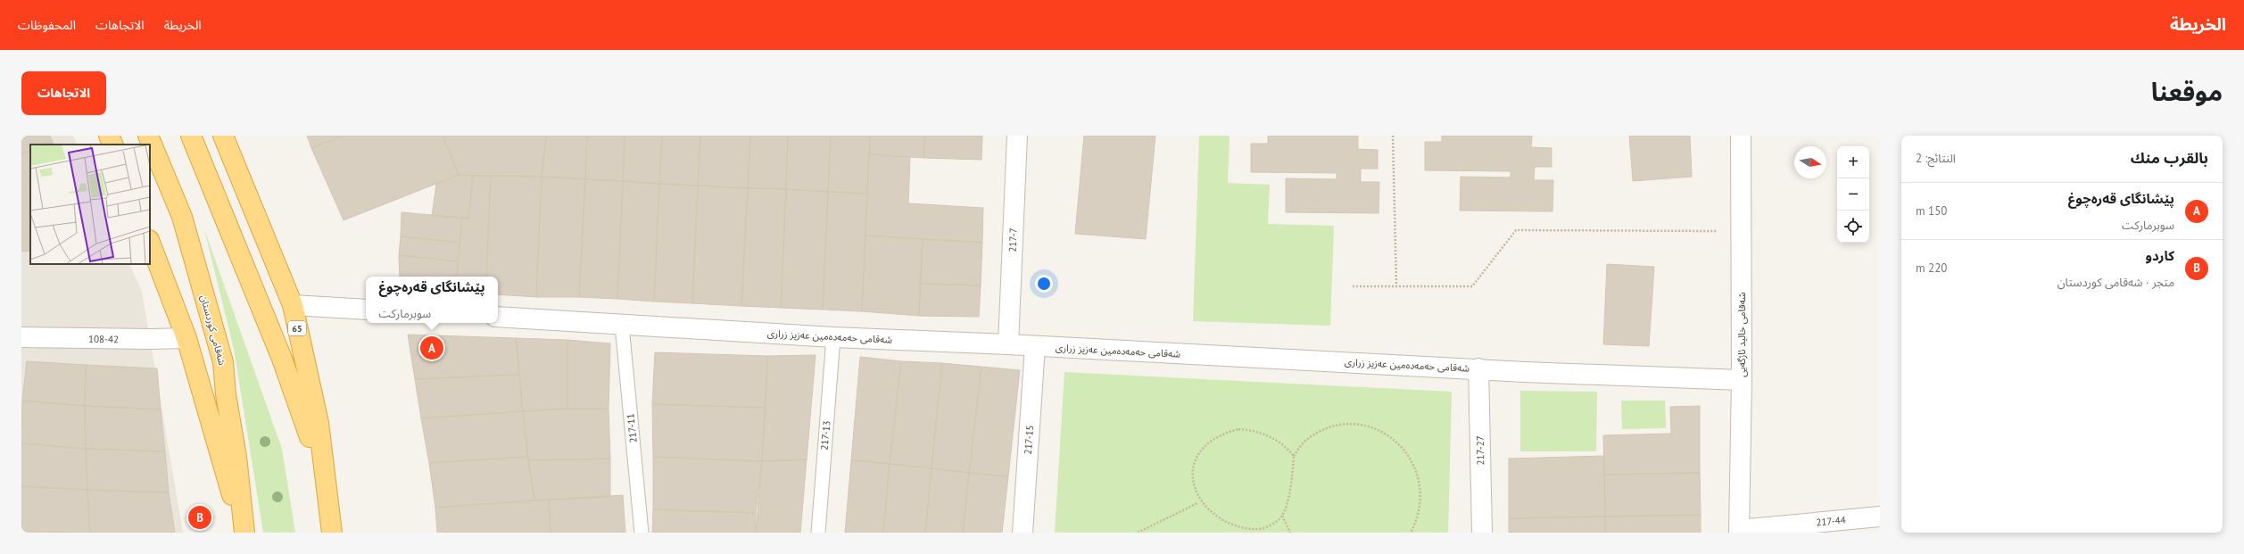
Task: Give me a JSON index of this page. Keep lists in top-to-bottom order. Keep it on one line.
{"streets":{"highway":["65","شەقامی کوردستان"],"street":["217-7","شەقامی خالید ئاژگەیی","شەقامی حەمەدەمین عەزیز زراری","108-42","217-15","217-27","217-44"],"lane":["217-11","217-13"]},"crossings":[["217-7","شەقامی حەمەدەمین عەزیز زراری"],["شەقامی کوردستان","108-42"],["شەقامی خالید ئاژگەیی","شەقامی حەمەدەمین عەزیز زراری"],["شەقامی خالید ئاژگەیی","217-44"],["شەقامی حەمەدەمین عەزیز زراری","217-11"],["شەقامی حەمەدەمین عەزیز زراری","217-13"],["شەقامی حەمەدەمین عەزیز زراری","217-15"],["شەقامی حەمەدەمین عەزیز زراری","217-27"]],"north":"right","page":{"header":"الخريطة","nav":["الخريطة","الاتجاهات","المحفوظات"],"title":"موقعنا","buttons":"الاتجاهات","heading":["بالقرب منك","النتائج: 2"],"map_buttons":["+","−"],"list":[{"mark":"A","name":"پێشانگای قەرەچوغ","note":"سوبرماركت","value":"150 m"},{"mark":"B","name":"كاردو","note":"متجر · شەقامی کوردستان","value":"220 m"}],"popup":["پێشانگای قەرەچوغ","سوبرماركت"],"pins":["A","B"]}}
